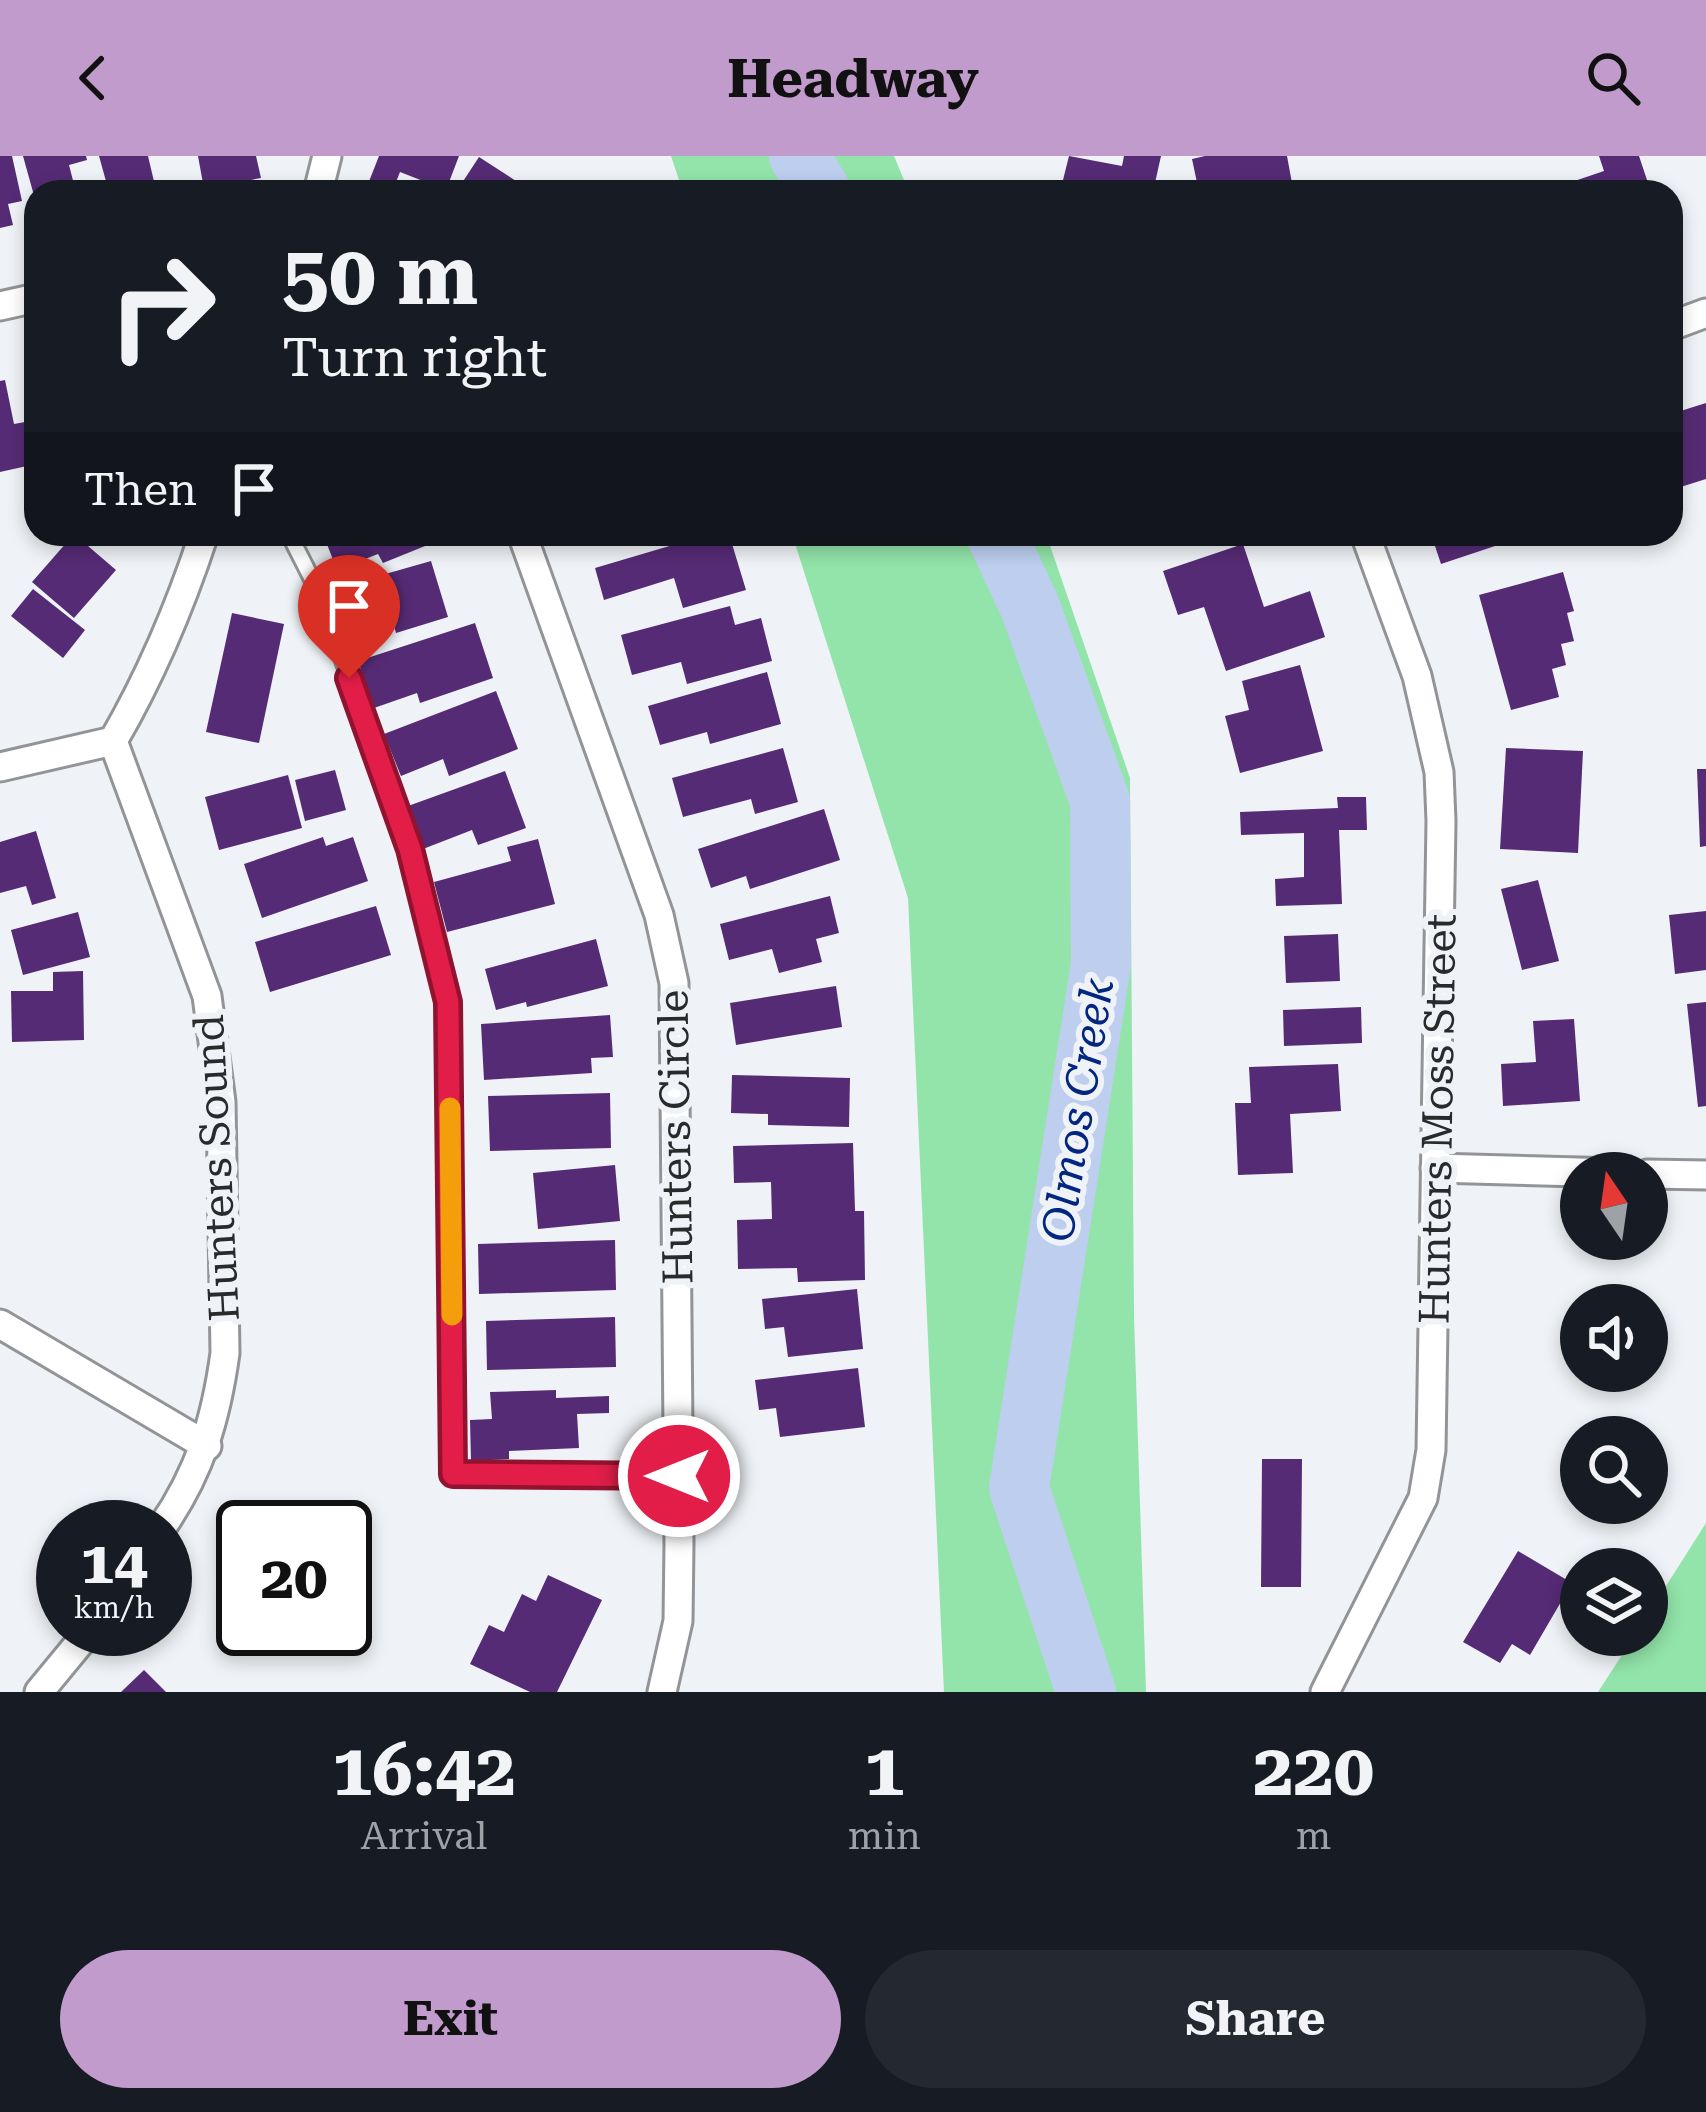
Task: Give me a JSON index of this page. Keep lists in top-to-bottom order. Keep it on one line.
{"streets":{"street":["Hunters Moss Street","Hunters Circle","Hunters Sound"]},"water":["Olmos Creek"],"north":"top","page":{"header":"Headway","turn":["50 m","Turn right"],"then":"Then","speed":"14 km/h","limit":"20","eta":["16:42","Arrival","1","min","220","m"],"buttons":["Exit","Share"]}}
